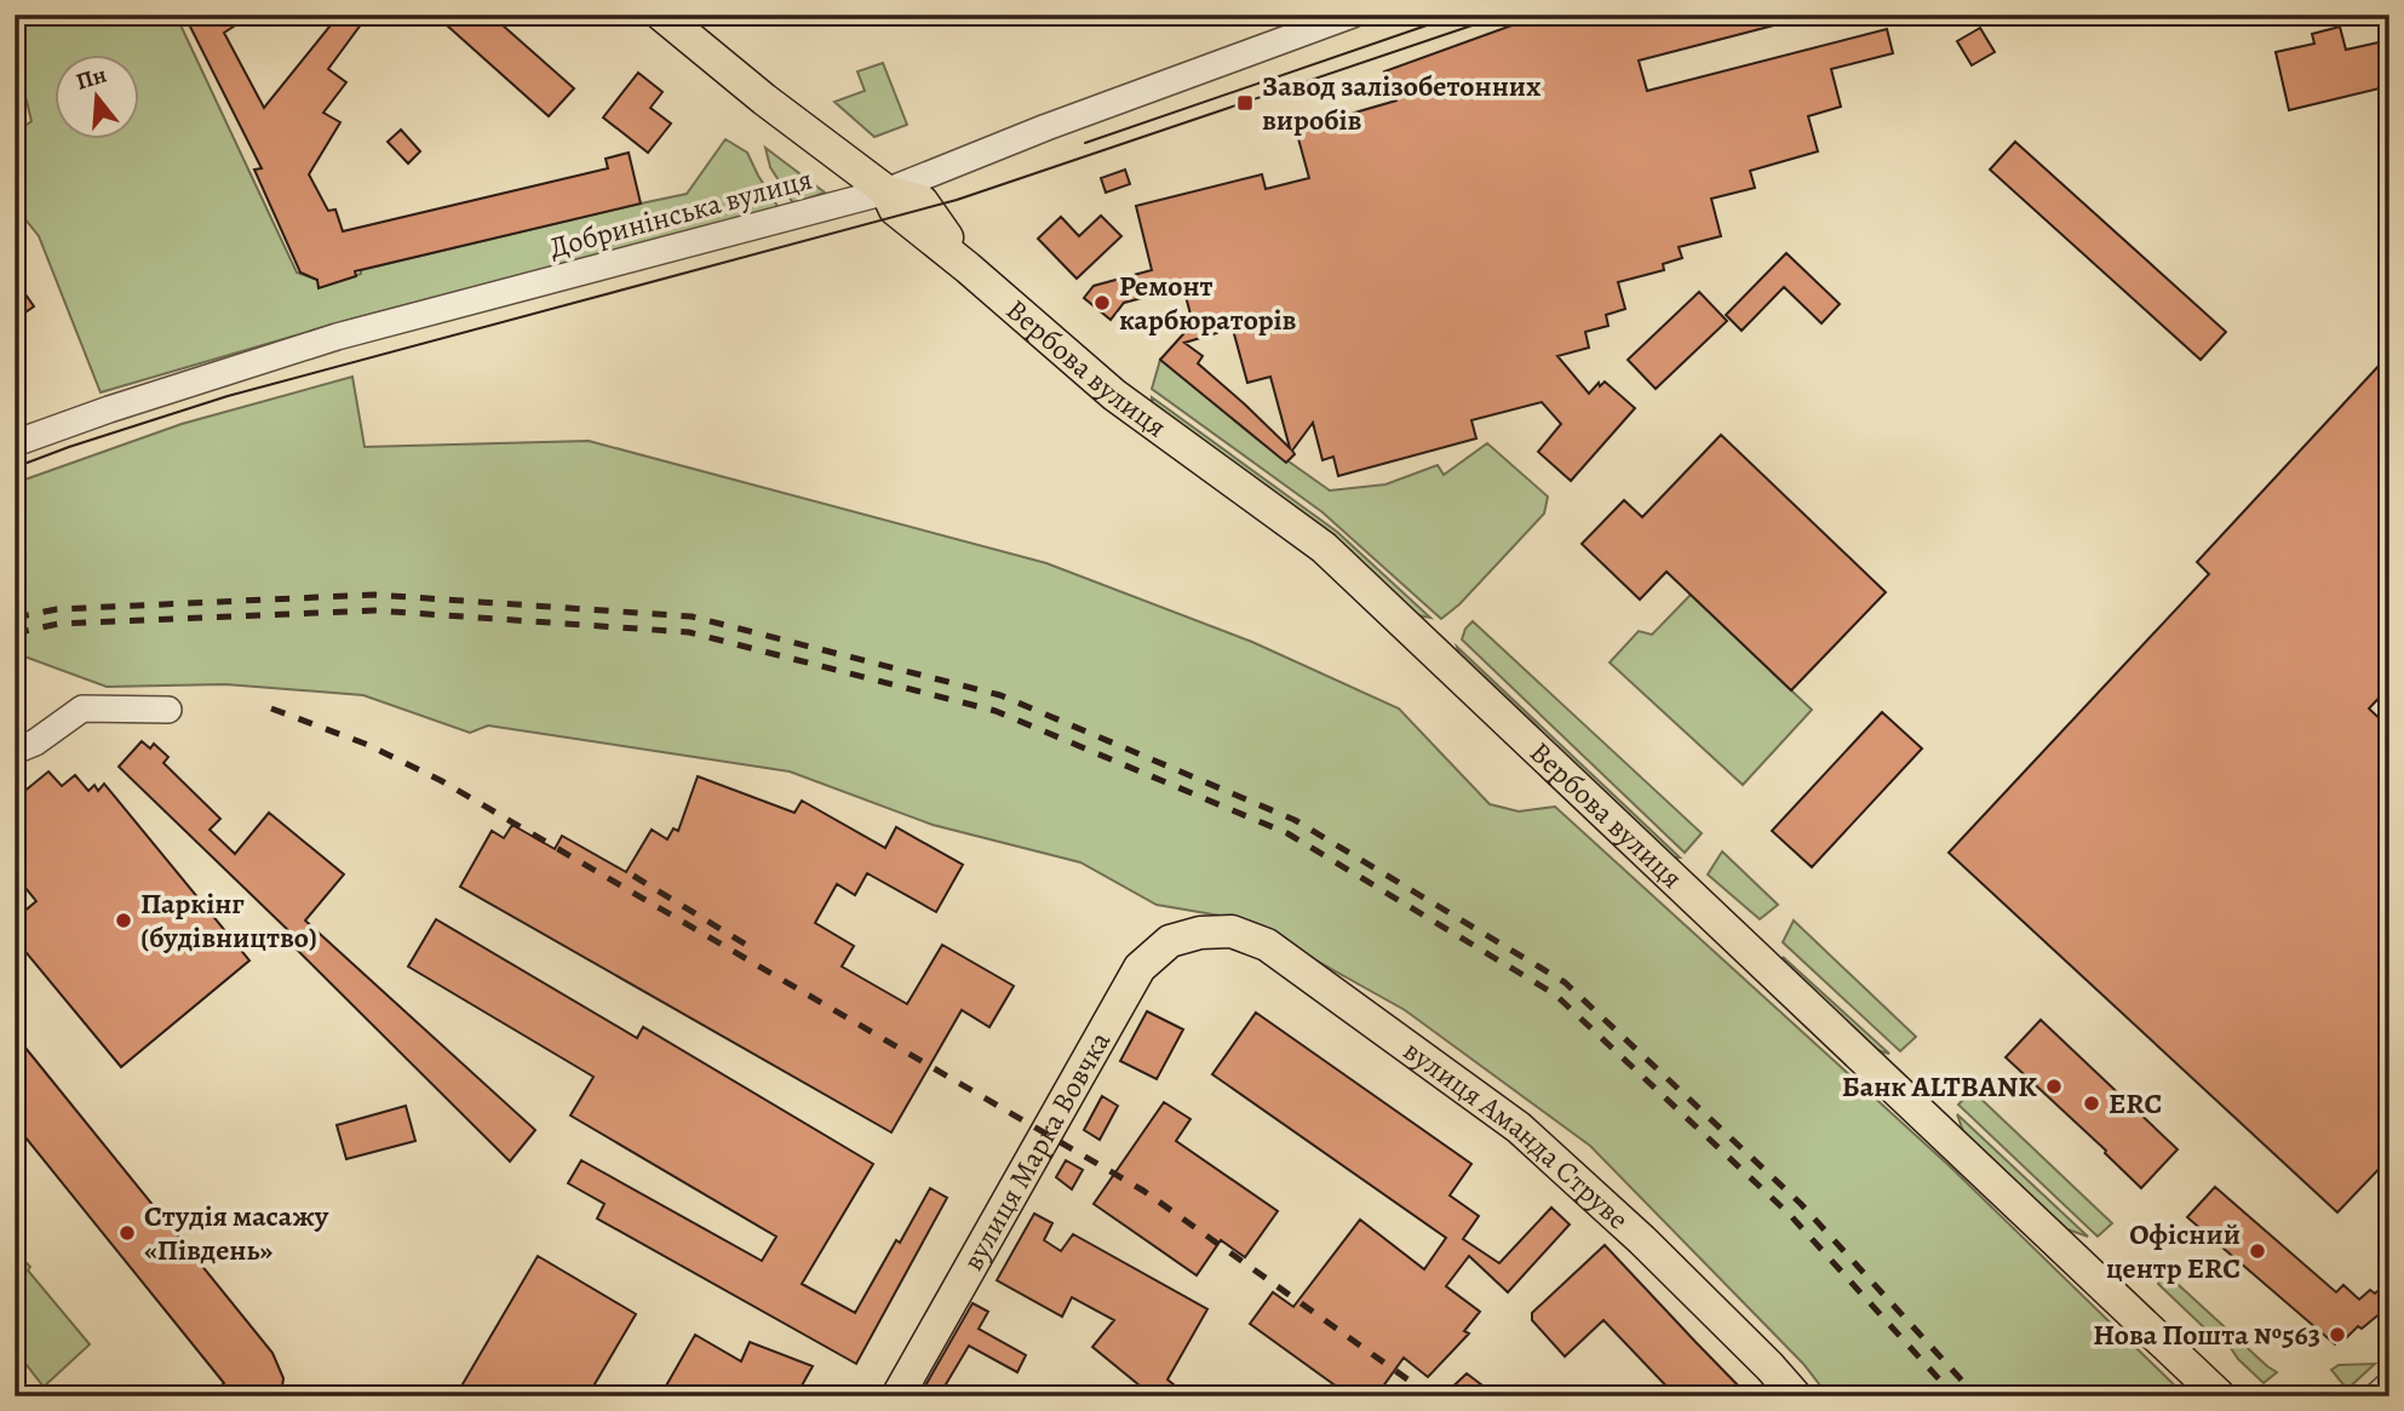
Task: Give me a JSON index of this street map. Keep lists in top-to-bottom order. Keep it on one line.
{"streets":{"main road":["Вербова вулиця","вулиця Аманда Струве","вулиця Марка Вовчка"],"street":["Добринінська вулиця"]},"crossings":[["Добринінська вулиця","Вербова вулиця"],["вулиця Аманда Струве","вулиця Марка Вовчка"]],"places":{"transit":["Завод залізобетонних виробів"],"other":["Ремонт карбюраторів","Паркінг (будівництво)","Банк ALTBANK","ERC","Студія масажу «Південь»","Офісний центр ERC","Нова Пошта №563"]},"north":"top"}
